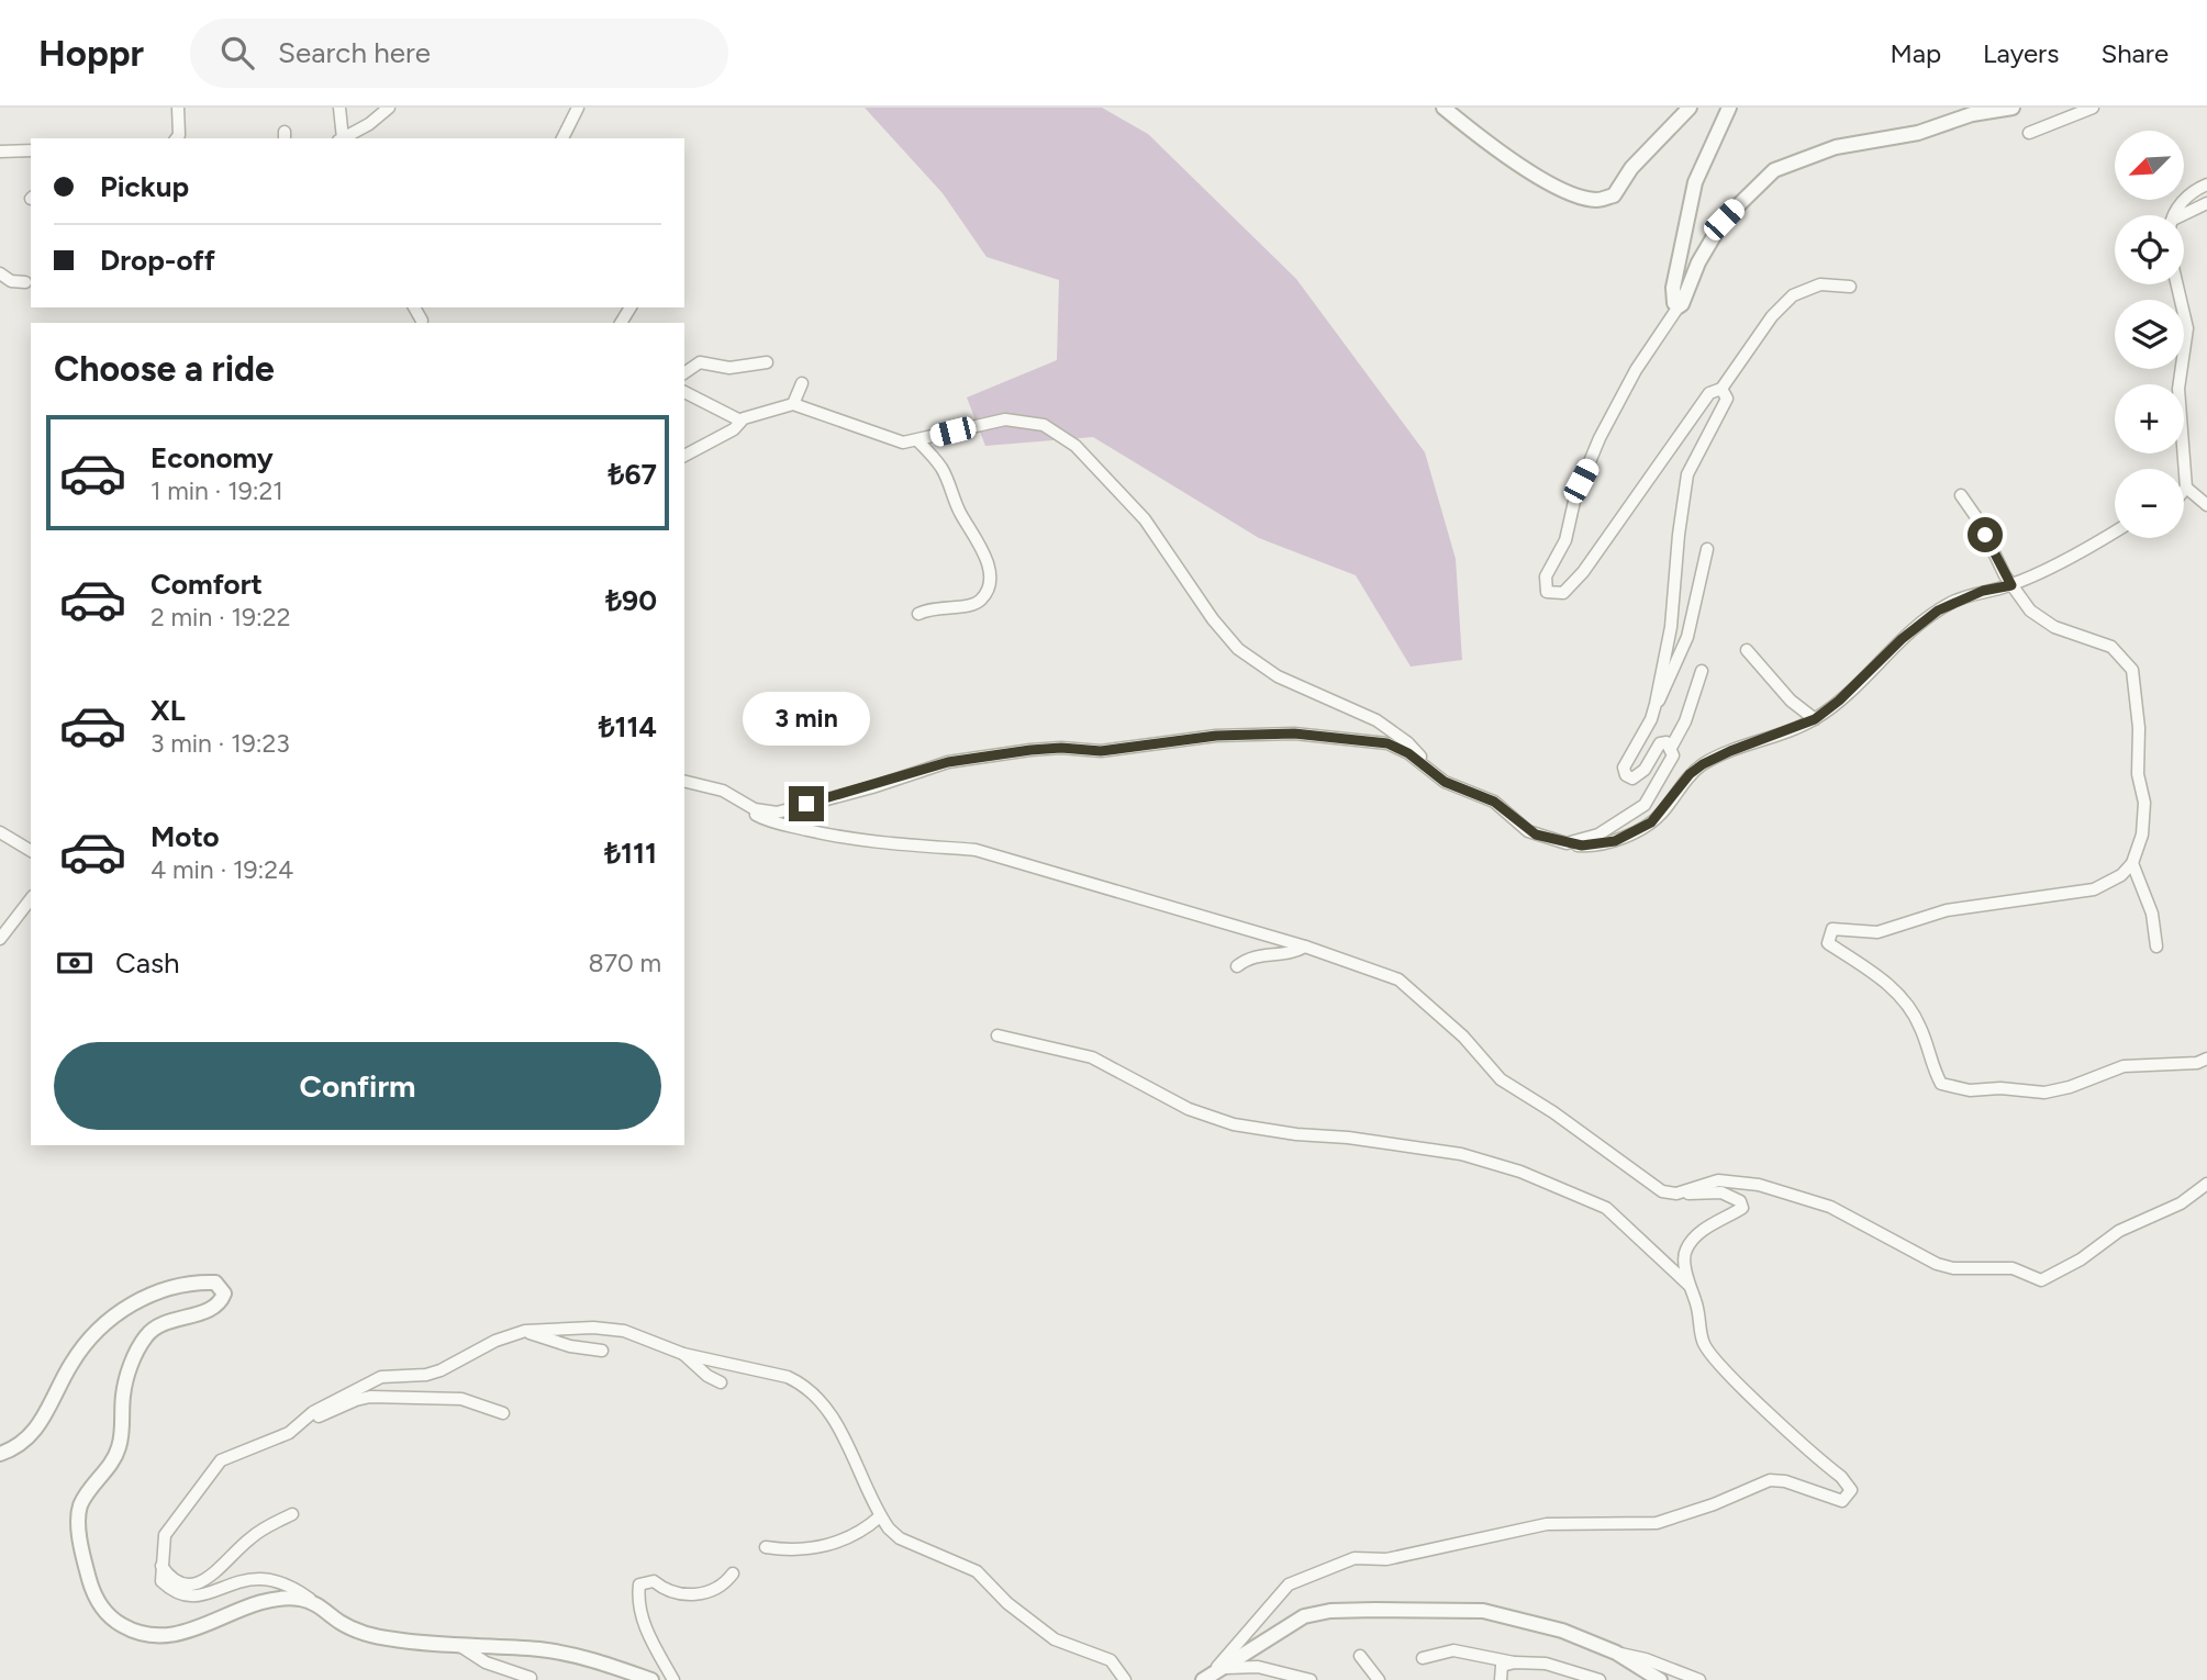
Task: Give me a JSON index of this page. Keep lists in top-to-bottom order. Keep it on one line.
{"north":"bottom left","page":{"header":"Hoppr","search":"Search here","nav":["Map","Layers","Share"],"map_buttons":["+","−"],"banner":["Pickup","Drop-off"],"heading":"Choose a ride","list":[{"name":"Economy","note":"1 min · 19:21","value":"₺67"},{"name":"Comfort","note":"2 min · 19:22","value":"₺90"},{"name":"XL","note":"3 min · 19:23","value":"₺114"},{"name":"Moto","note":"4 min · 19:24","value":"₺111"}],"bubble":"3 min","pay":["Cash","870 m"],"buttons":"Confirm"}}
